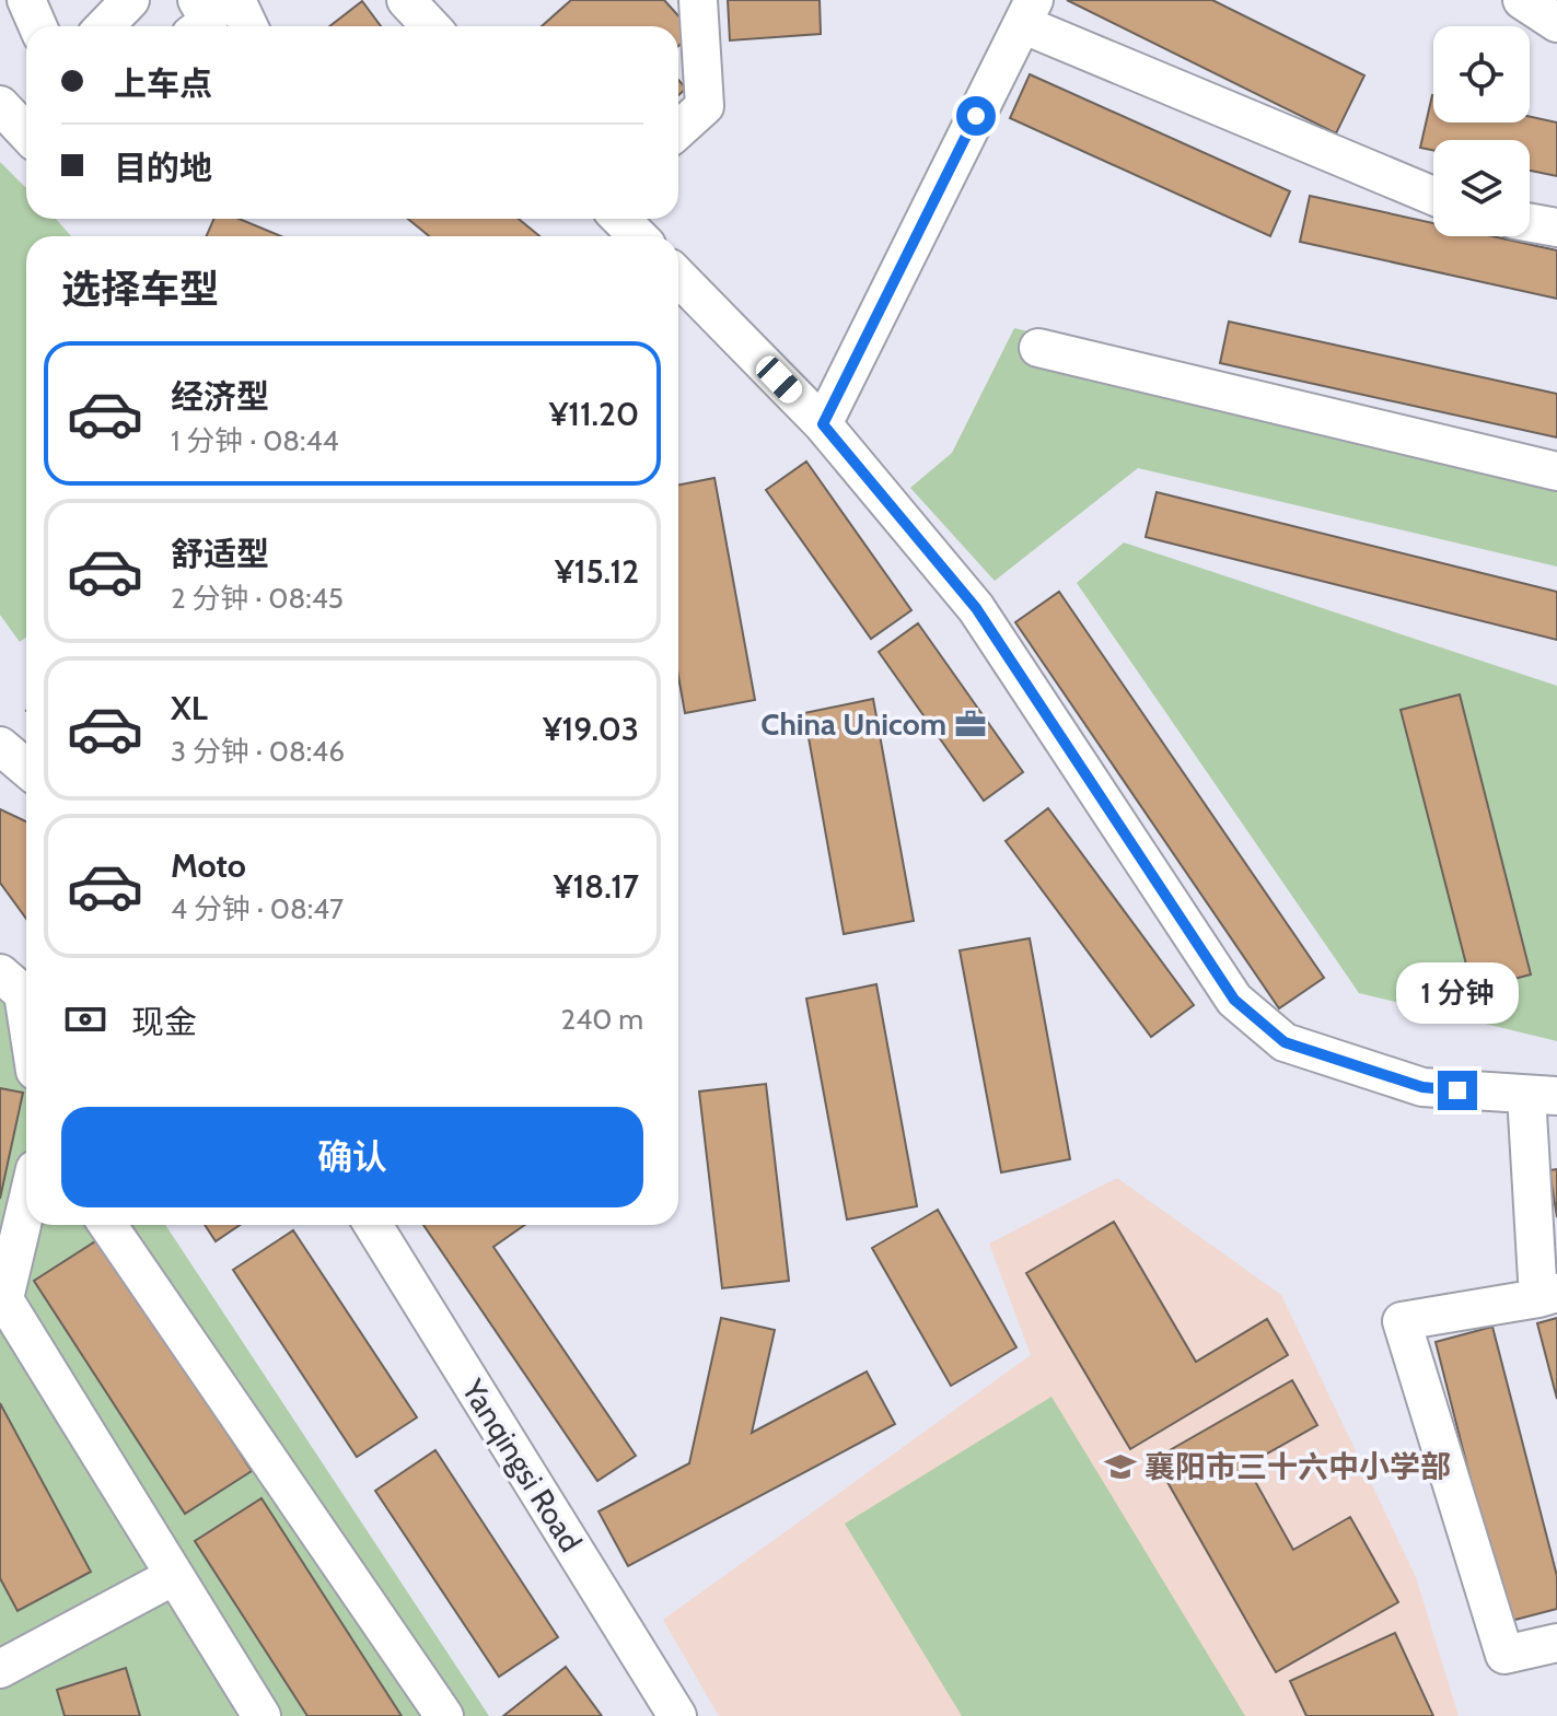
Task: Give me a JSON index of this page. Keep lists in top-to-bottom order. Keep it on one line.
{"streets":{"street":["Yanqingsi Road"]},"places":{"office":["China Unicom"],"school or university":["襄阳市三十六中小学部"]},"page":{"banner":["上车点","目的地"],"heading":"选择车型","list":[{"name":"经济型","note":"1 分钟 · 08:44","value":"¥11.20"},{"name":"舒适型","note":"2 分钟 · 08:45","value":"¥15.12"},{"name":"XL","note":"3 分钟 · 08:46","value":"¥19.03"},{"name":"Moto","note":"4 分钟 · 08:47","value":"¥18.17"}],"bubble":"1 分钟","pay":["现金","240 m"],"buttons":"确认"}}
